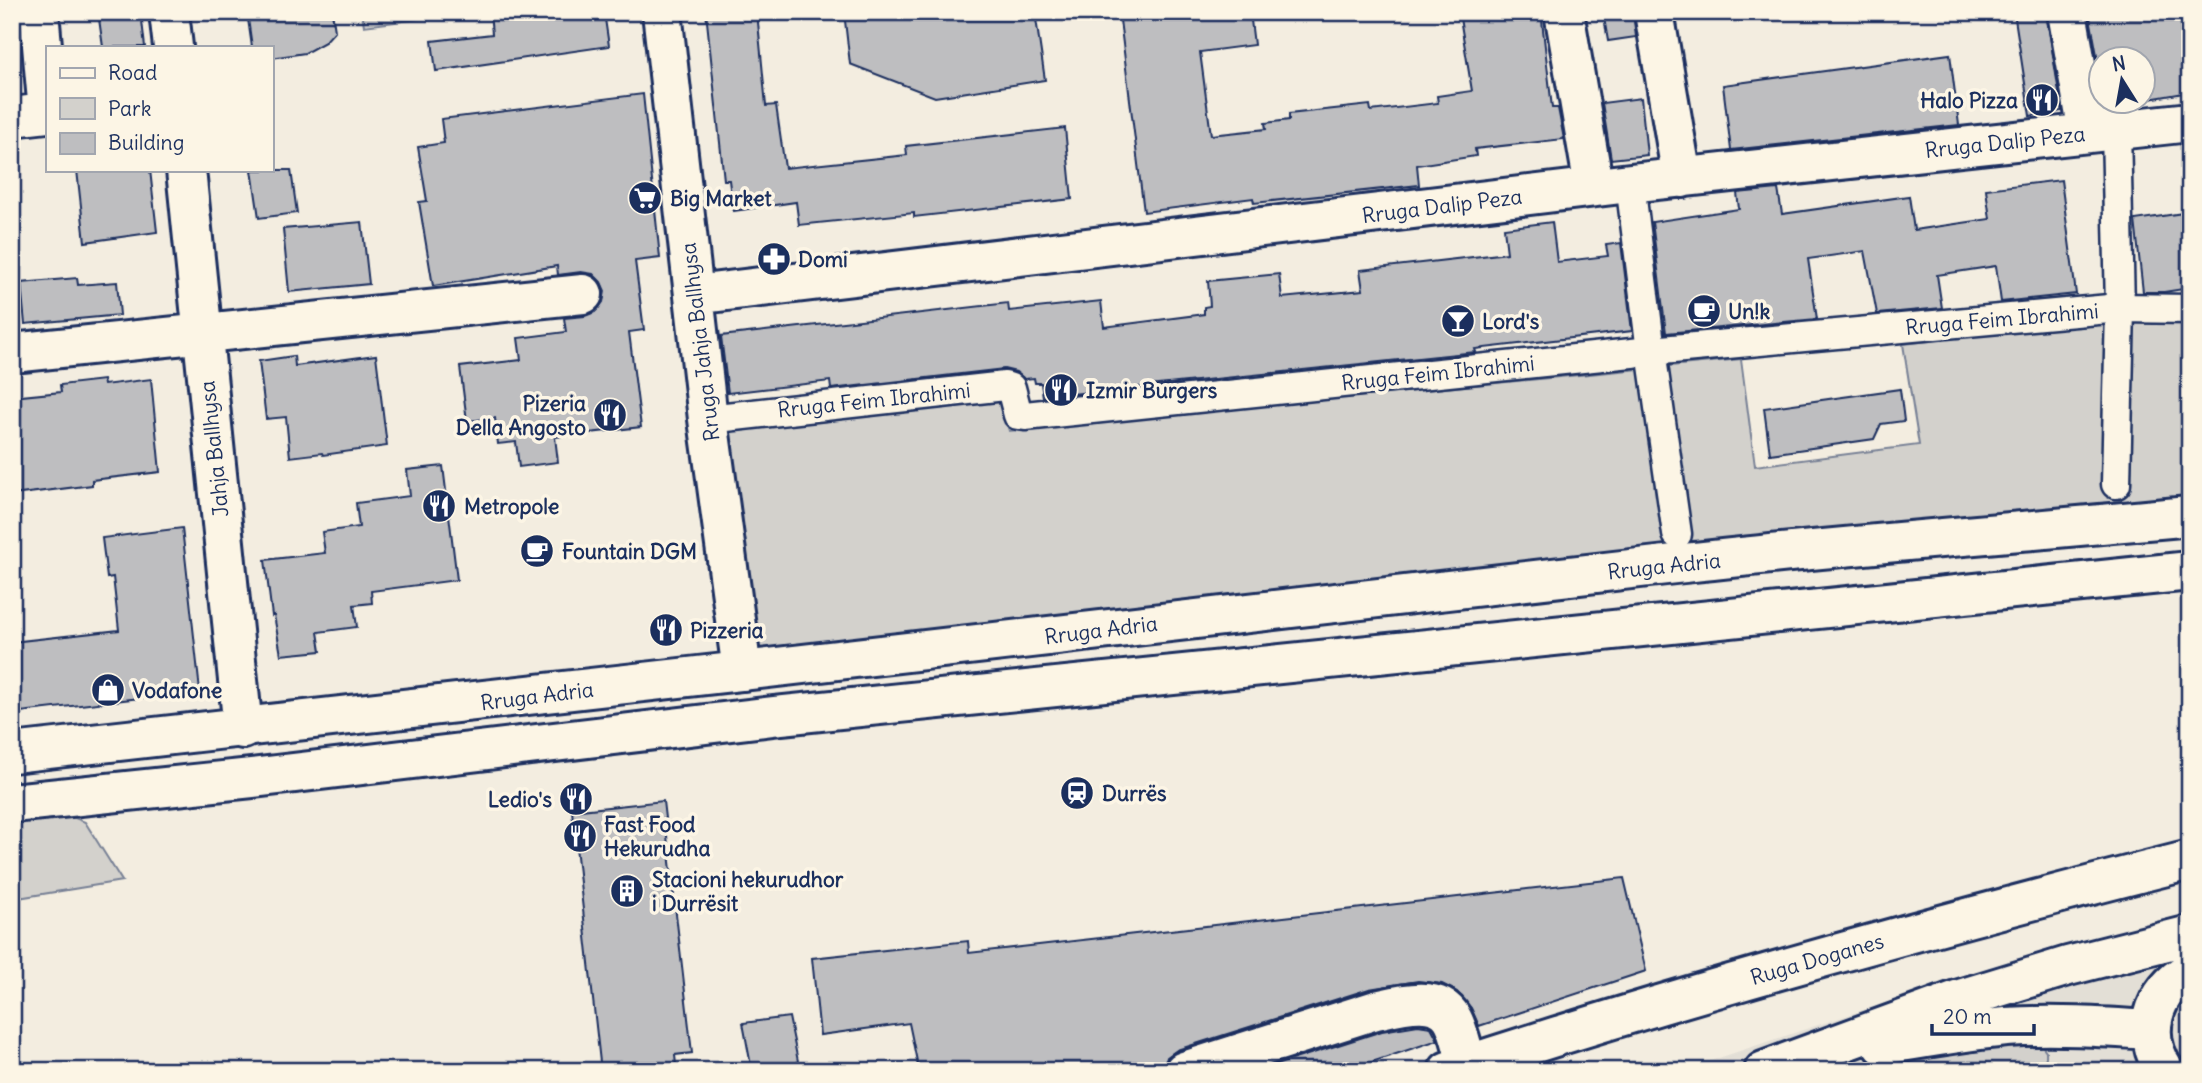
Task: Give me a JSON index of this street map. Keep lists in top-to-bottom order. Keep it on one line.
{"streets":{"street":["Rruga Dalip Peza","Rruga Feim Ibrahimi","Rruga Jahja Ballhysa","Jahja Ballhysa","Rruga Adria","Ruga Doganes"]},"crossings":[["Rruga Dalip Peza","Rruga Jahja Ballhysa"],["Rruga Feim Ibrahimi","Rruga Jahja Ballhysa"],["Rruga Jahja Ballhysa","Rruga Adria"],["Jahja Ballhysa","Rruga Adria"]],"places":{"restaurant":["Halo Pizza","Izmir Burgers","Pizeria Della Angosto","Metropole","Pizzeria","Ledio's","Fast Food Hekurudha"],"supermarket":["Big Market"],"pharmacy":["Domi"],"cafe":["Un!k","Fountain DGM"],"bar":["Lord's"],"shop":["Vodafone"],"station":["Durrës"],"building":["Stacioni hekurudhor i Durrësit"]},"legend":["Road","Park","Building"],"scale_bar":"20 m","north":"top"}
